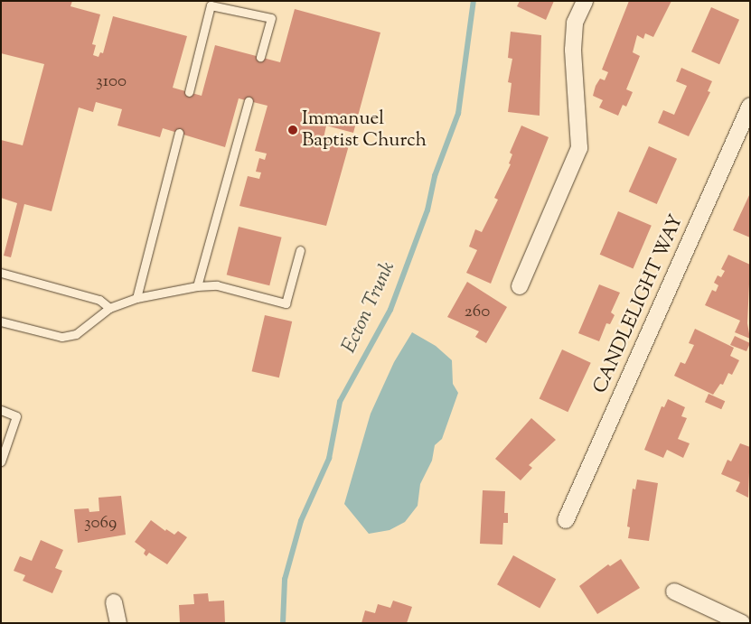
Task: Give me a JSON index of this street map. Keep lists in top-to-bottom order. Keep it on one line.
{"streets":{"street":["CANDLELIGHT WAY"]},"water":["Ecton Trunk"],"places":["Immanuel Baptist Church"],"house_numbers":["3100","260","3069"]}
